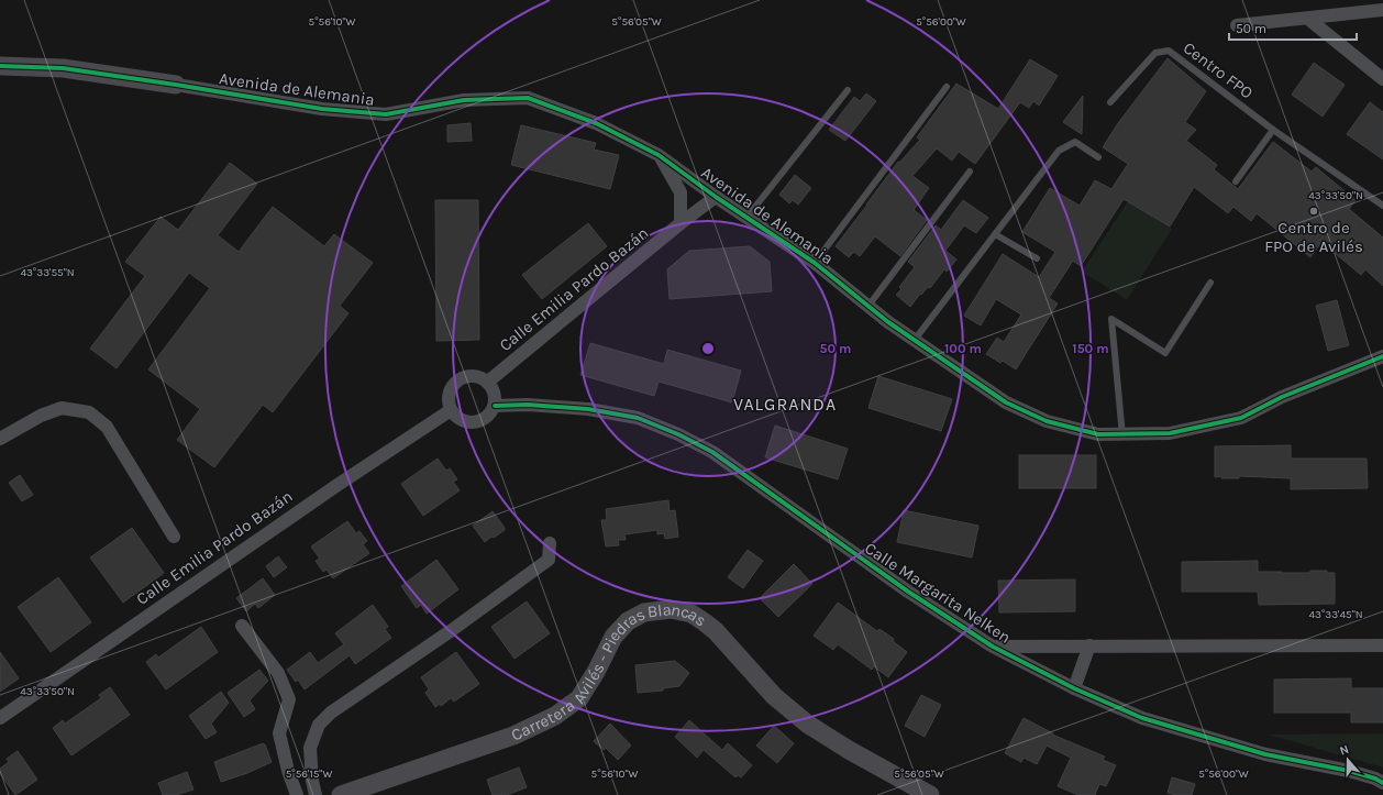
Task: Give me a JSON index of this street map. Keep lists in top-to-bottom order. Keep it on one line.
{"streets":{"street":["Avenida de Alemania","Calle Emilia Pardo Bazán","Calle Margarita Nelken","Carretera Avilés - Piedras Blancas"],"lane":["Centro FPO"]},"crossings":[["Avenida de Alemania","Calle Emilia Pardo Bazán"],["Calle Emilia Pardo Bazán","Calle Margarita Nelken"]],"districts":["VALGRANDA"],"places":["Centro de FPO de Avilés"],"scale_bar":"50 m","north":"top","coordinates":["5°56'00\"W","5°56'10\"W","5°56'05\"W","43°33'50\"N","43°33'55\"N","43°33'45\"N","5°56'15\"W"],"rings":["50 m","100 m","150 m"]}
